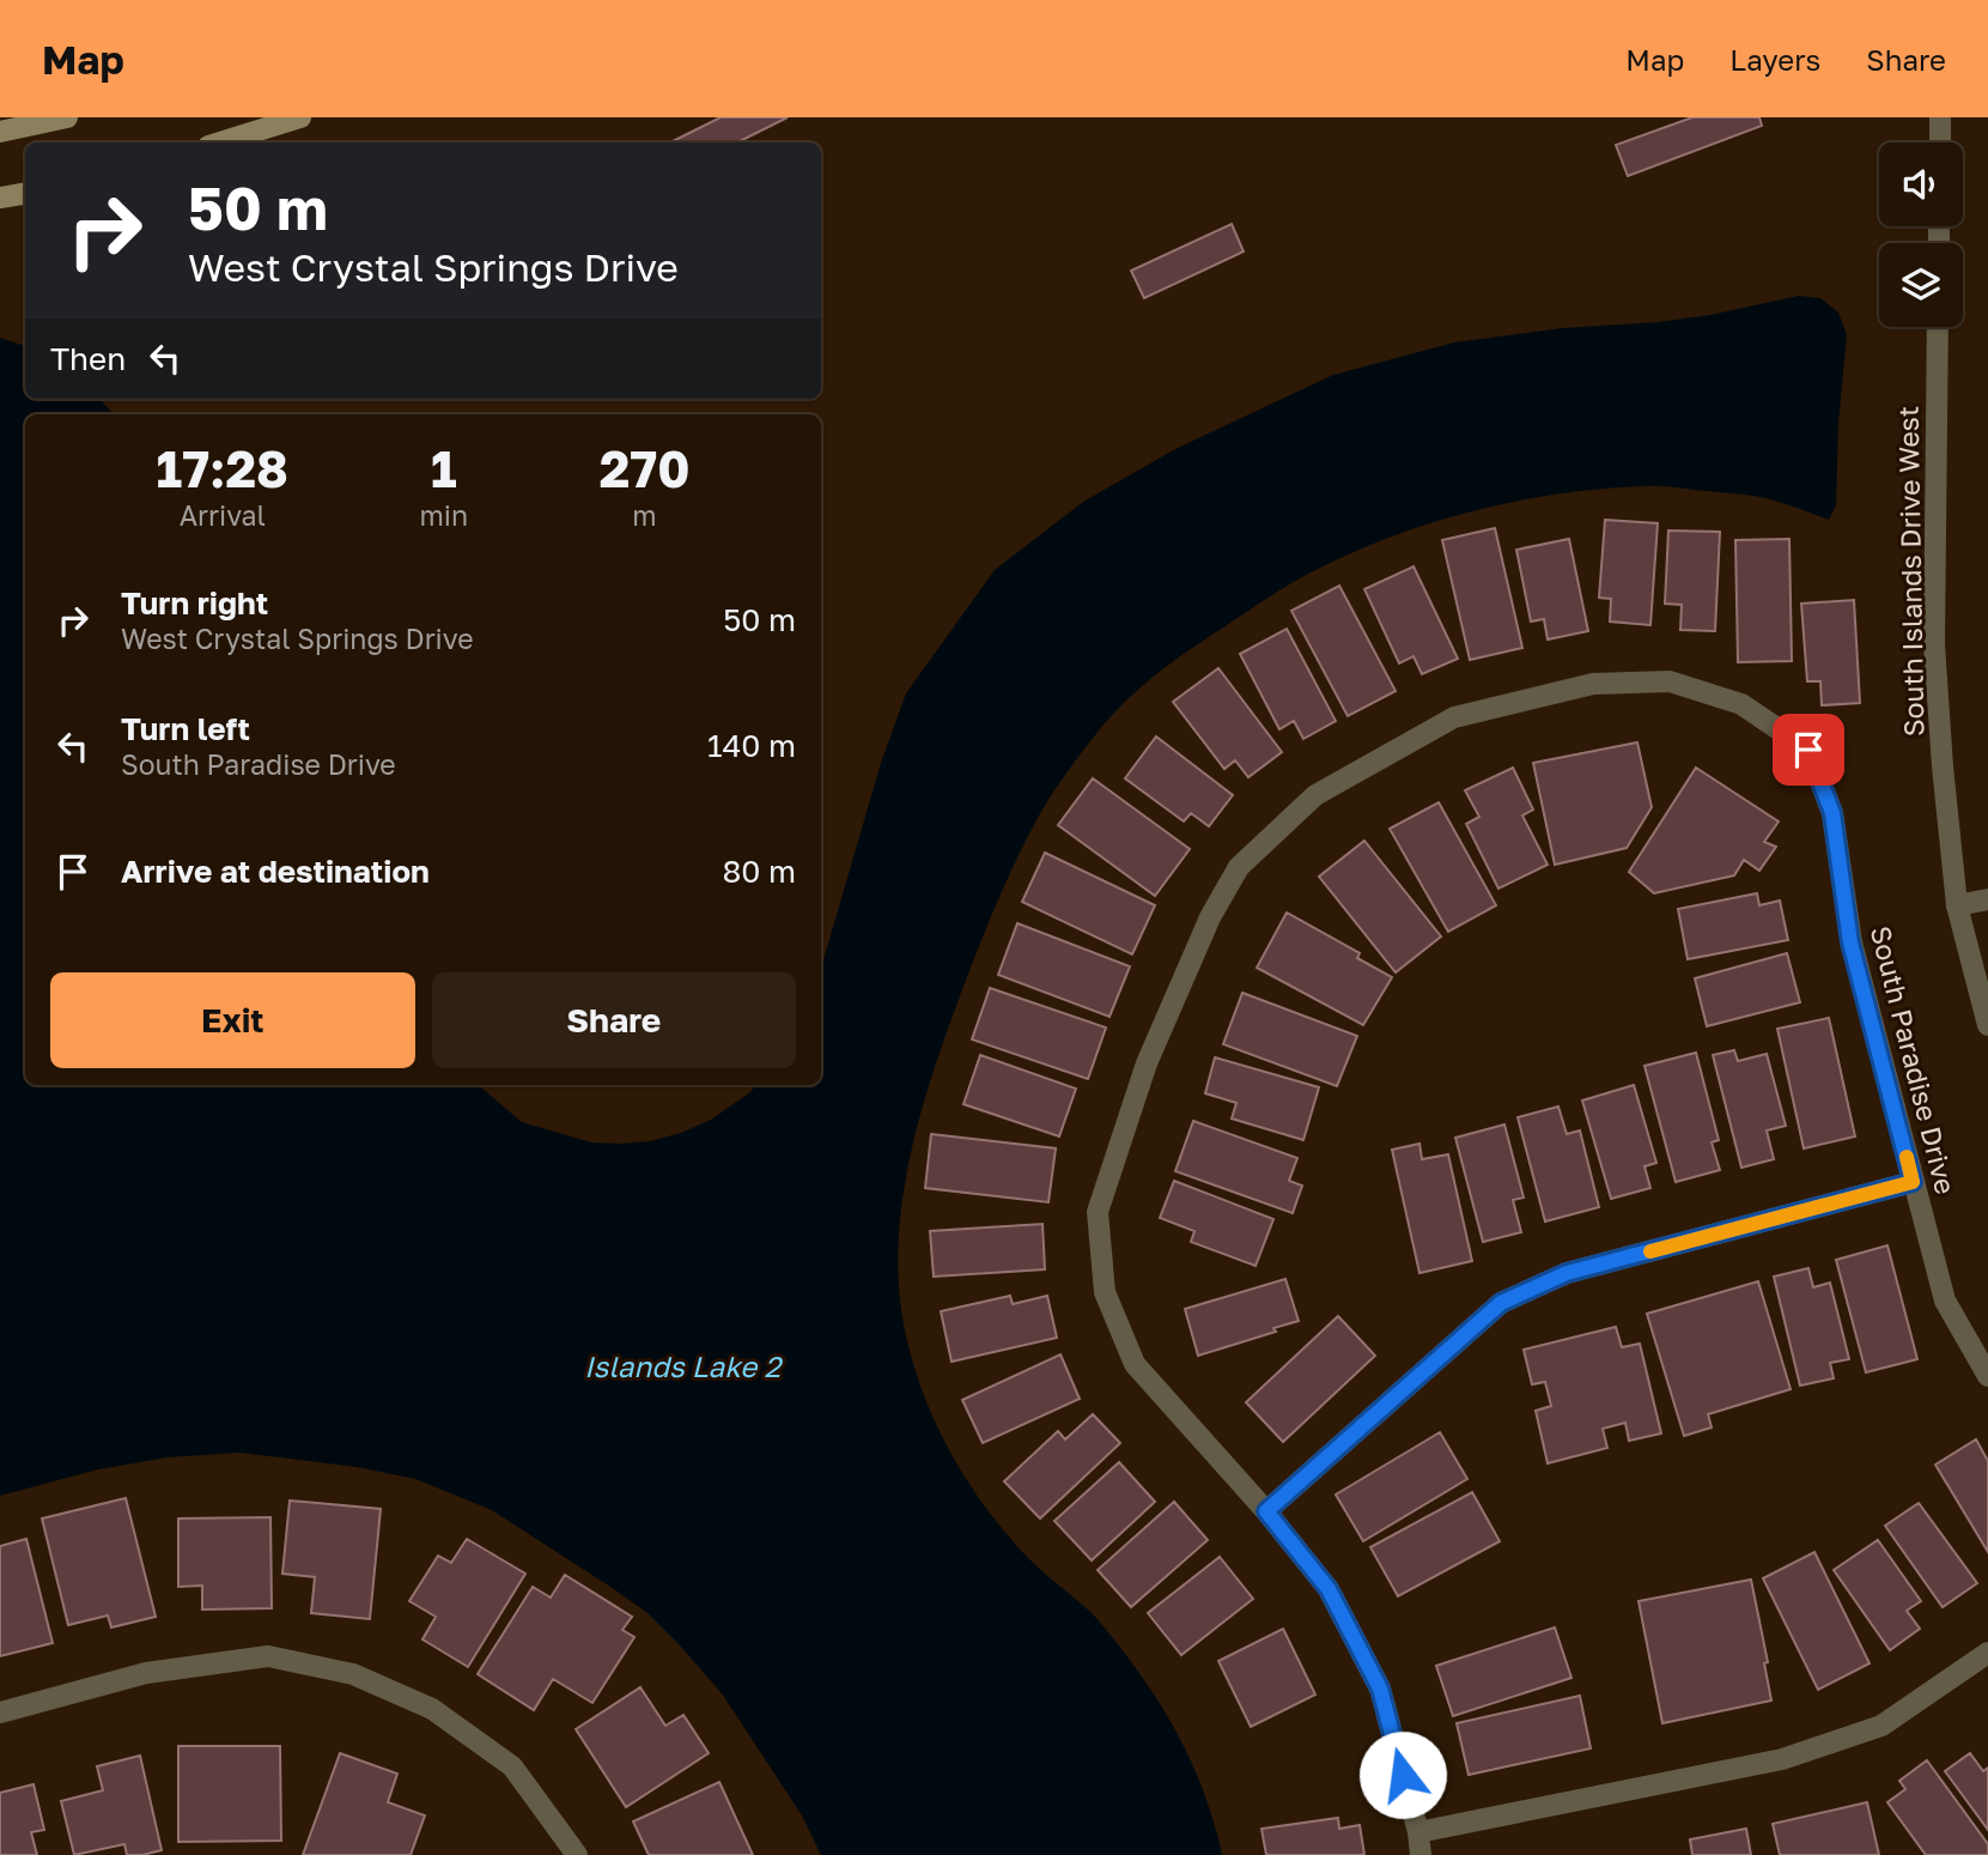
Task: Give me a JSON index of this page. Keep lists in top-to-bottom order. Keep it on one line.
{"streets":{"street":["South Islands Drive West","South Paradise Drive"]},"water":["Islands Lake 2"],"page":{"header":"Map","nav":["Map","Layers","Share"],"turn":["50 m","West Crystal Springs Drive"],"then":"Then","eta":["17:28","Arrival","1","min","270","m"],"list":[{"name":"Turn right","note":"West Crystal Springs Drive","value":"50 m"},{"name":"Turn left","note":"South Paradise Drive","value":"140 m"},{"name":"Arrive at destination","value":"80 m"}],"buttons":["Exit","Share"]}}
